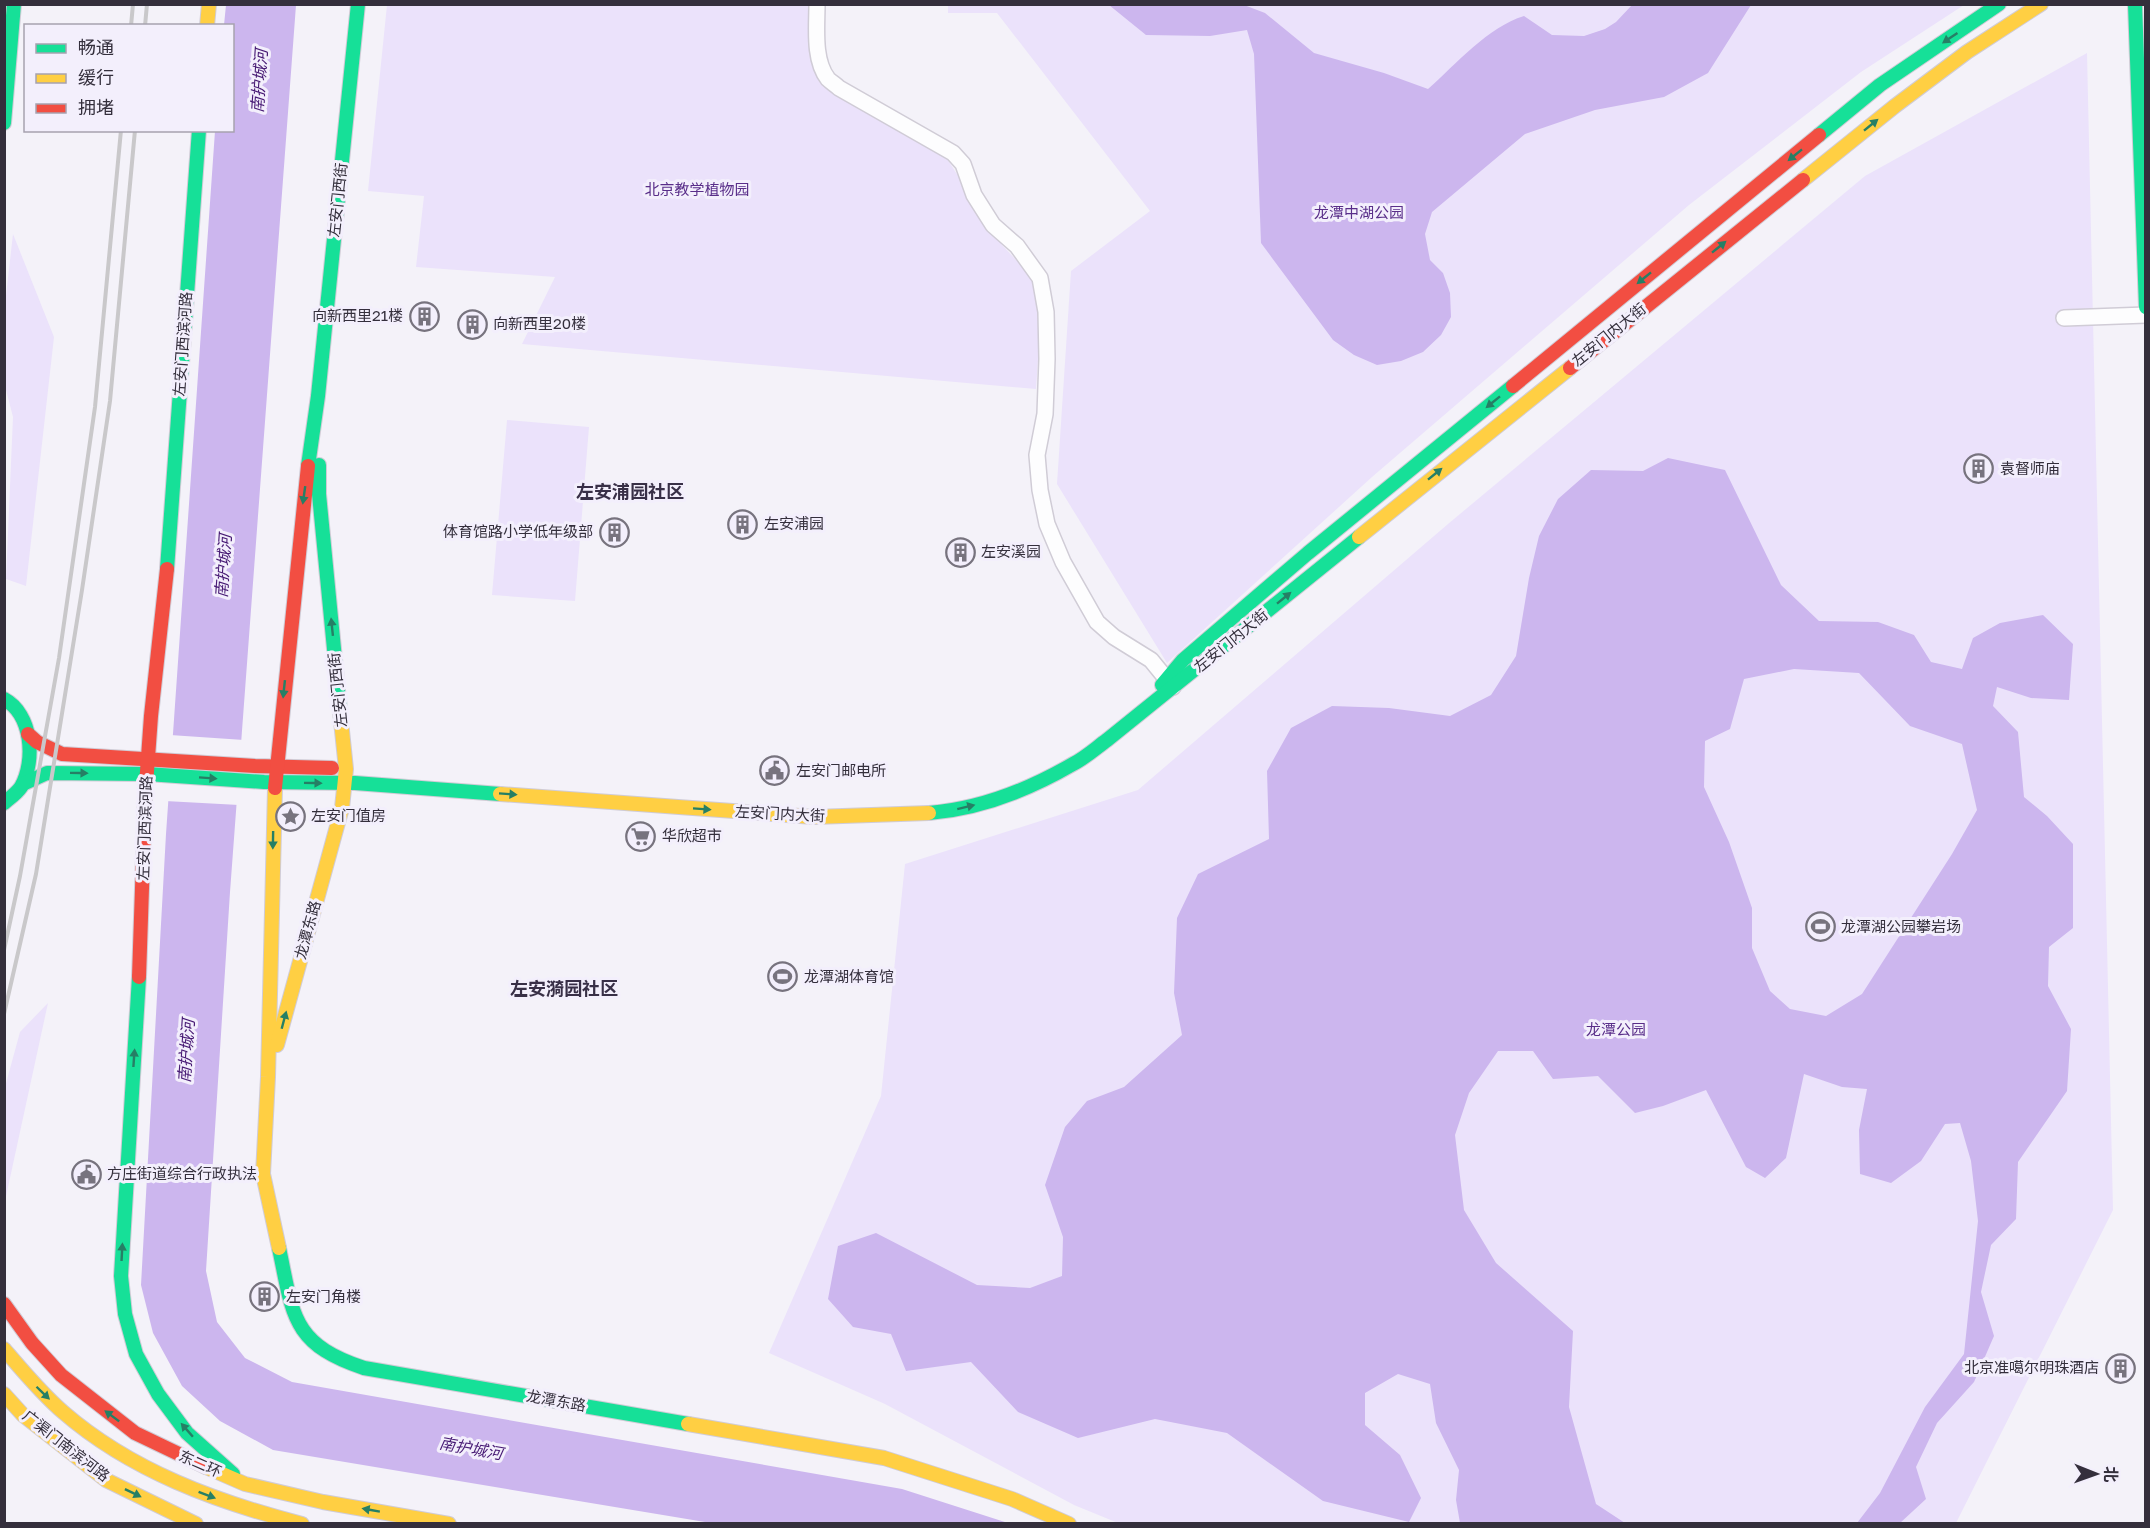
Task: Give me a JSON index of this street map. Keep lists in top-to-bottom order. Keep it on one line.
{"streets":{"main road":["左安门西街","左安门内大街","左安门西滨河路","龙潭东路","广渠门南滨河路","东二环"]},"crossings":[["左安门西街","左安门内大街"],["左安门西街","龙潭东路"],["左安门内大街","左安门西滨河路"],["左安门内大街","龙潭东路"],["左安门西滨河路","东二环"]],"one_way":["左安门西滨河路","广渠门南滨河路"],"districts":["左安浦园社区","左安漪园社区"],"water":["南护城河"],"parks":["北京教学植物园","龙潭中湖公园","龙潭公园"],"places":{"building":["向新西里21楼","向新西里20楼","袁督师庙","左安浦园","体育馆路小学低年级部","左安溪园","左安门角楼","北京准噶尔明珠酒店"],"public building":["左安门邮电所","方庄街道综合行政执法"],"place":["左安门值房"],"supermarket":["华欣超市"],"sports":["龙潭湖公园攀岩场","龙潭湖体育馆"]},"legend":["畅通","缓行","拥堵"],"north":"right"}
